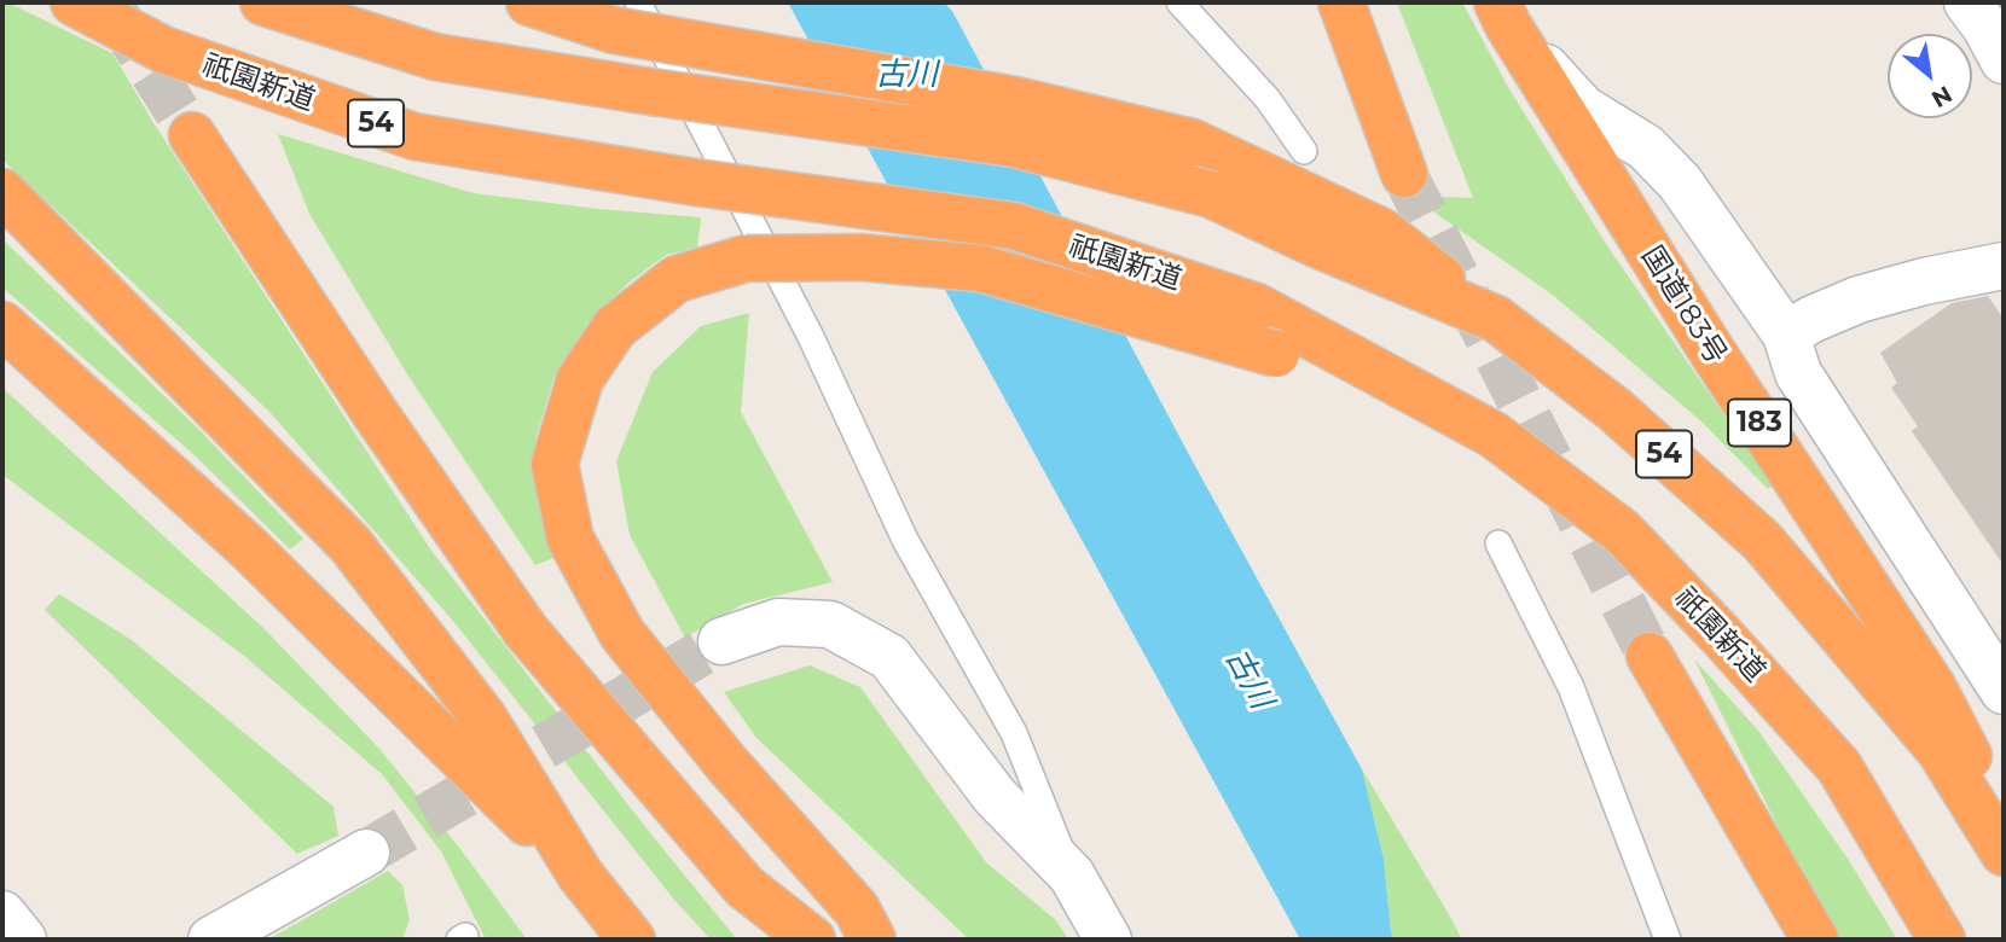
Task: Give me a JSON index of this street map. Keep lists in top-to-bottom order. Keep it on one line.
{"streets":{"highway":["祇園新道","54","国道183号","183"]},"water":["古川"],"north":"bottom right"}
